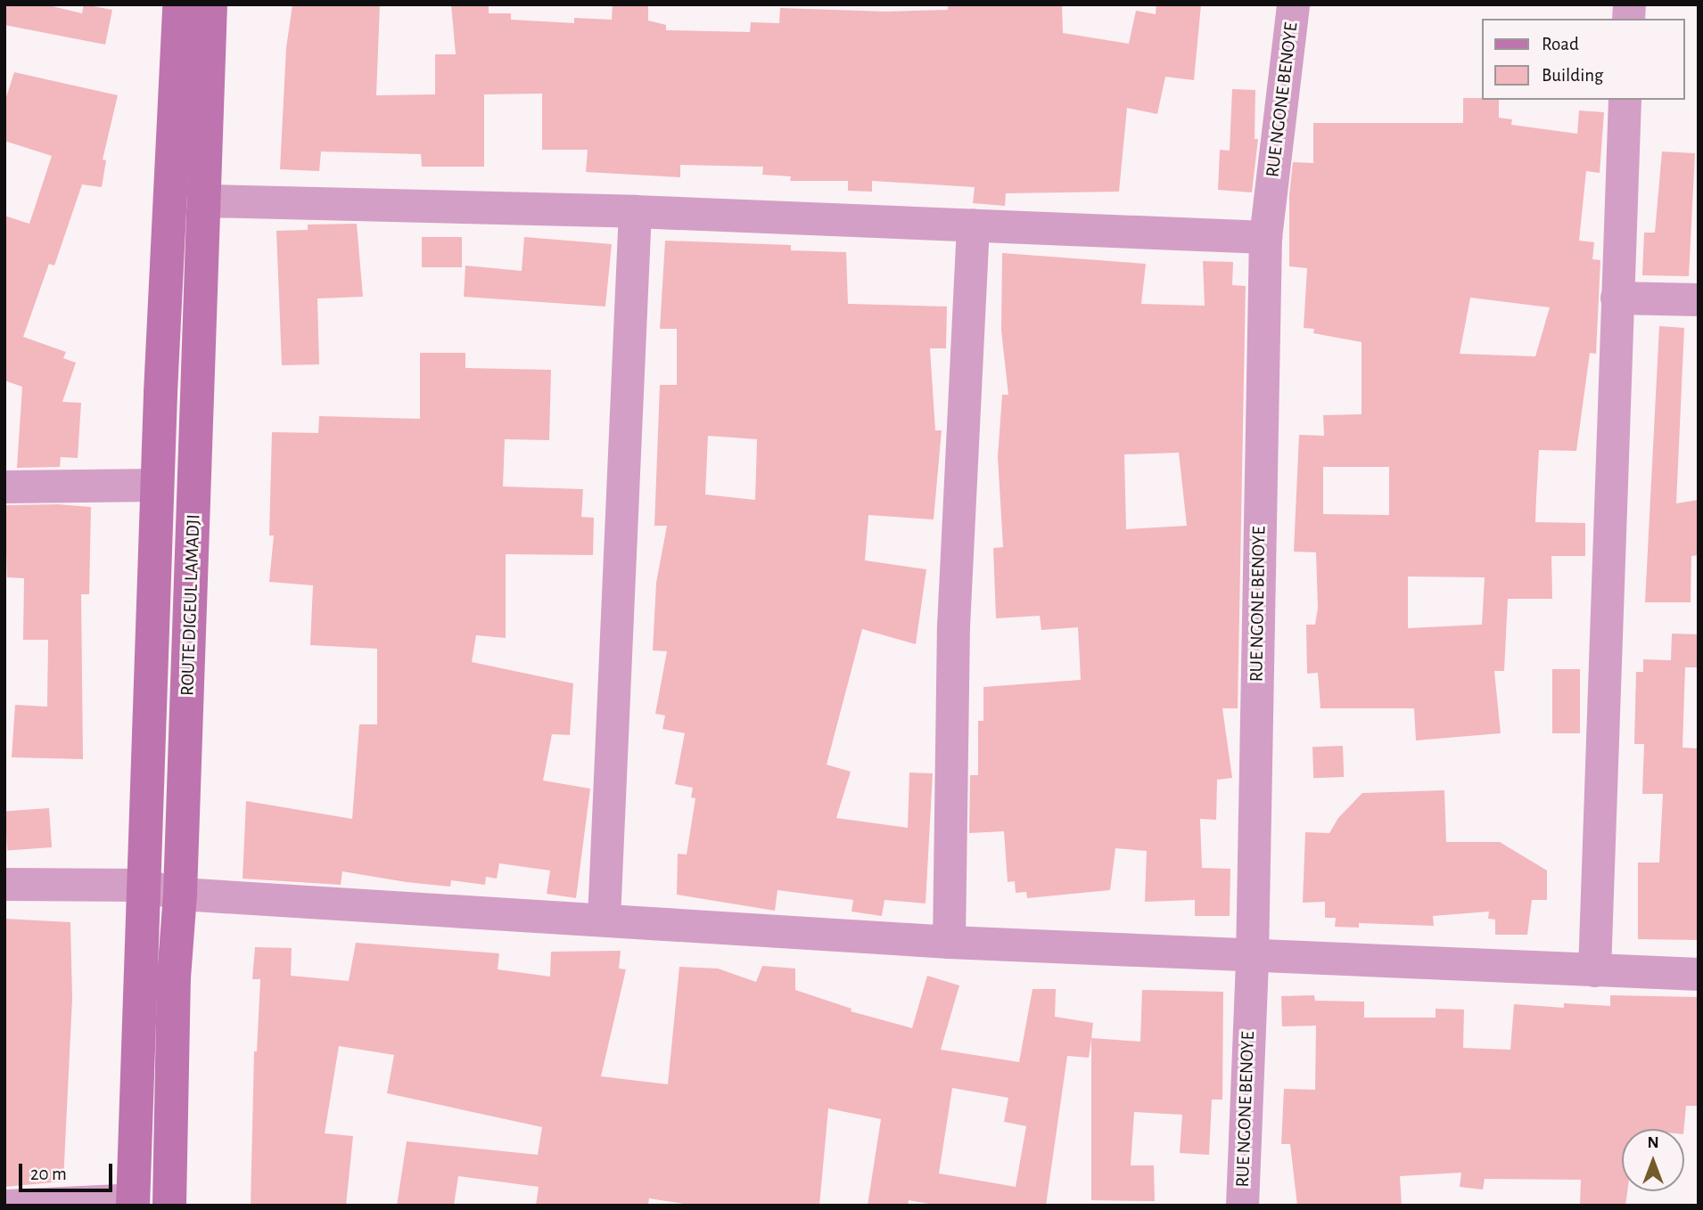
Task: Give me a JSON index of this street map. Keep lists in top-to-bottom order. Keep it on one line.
{"streets":{"main road":["ROUTE DIGEUL LAMADJI"],"street":["RUE NGONE BENOYE"]},"legend":["Road","Building"],"scale_bar":"20 m","north":"top"}
